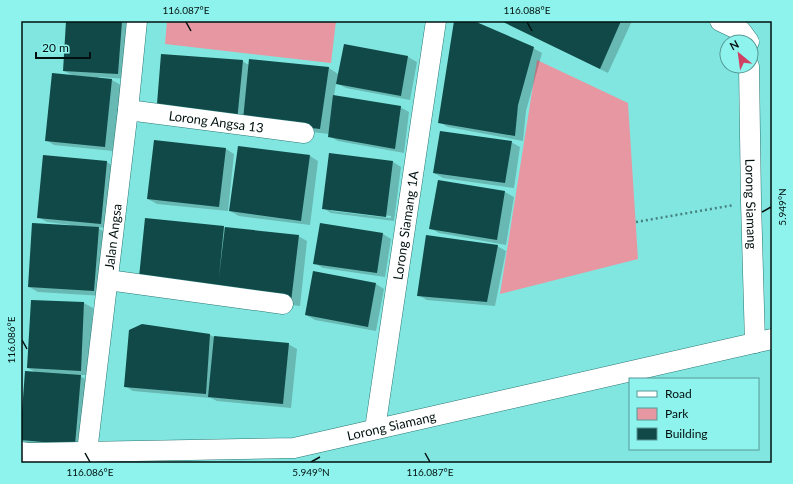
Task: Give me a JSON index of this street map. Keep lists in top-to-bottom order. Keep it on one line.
{"streets":{"street":["Lorong Angsa 13","Lorong Siamang","Lorong Siamang 1A","Jalan Angsa"]},"crossings":[["Lorong Angsa 13","Jalan Angsa"],["Lorong Siamang","Lorong Siamang 1A"],["Lorong Siamang","Jalan Angsa"]],"legend":["Road","Park","Building"],"scale_bar":"20 m","north":"top left","coordinates":["116.087°E","116.088°E","5.949°N","116.086°E"]}
